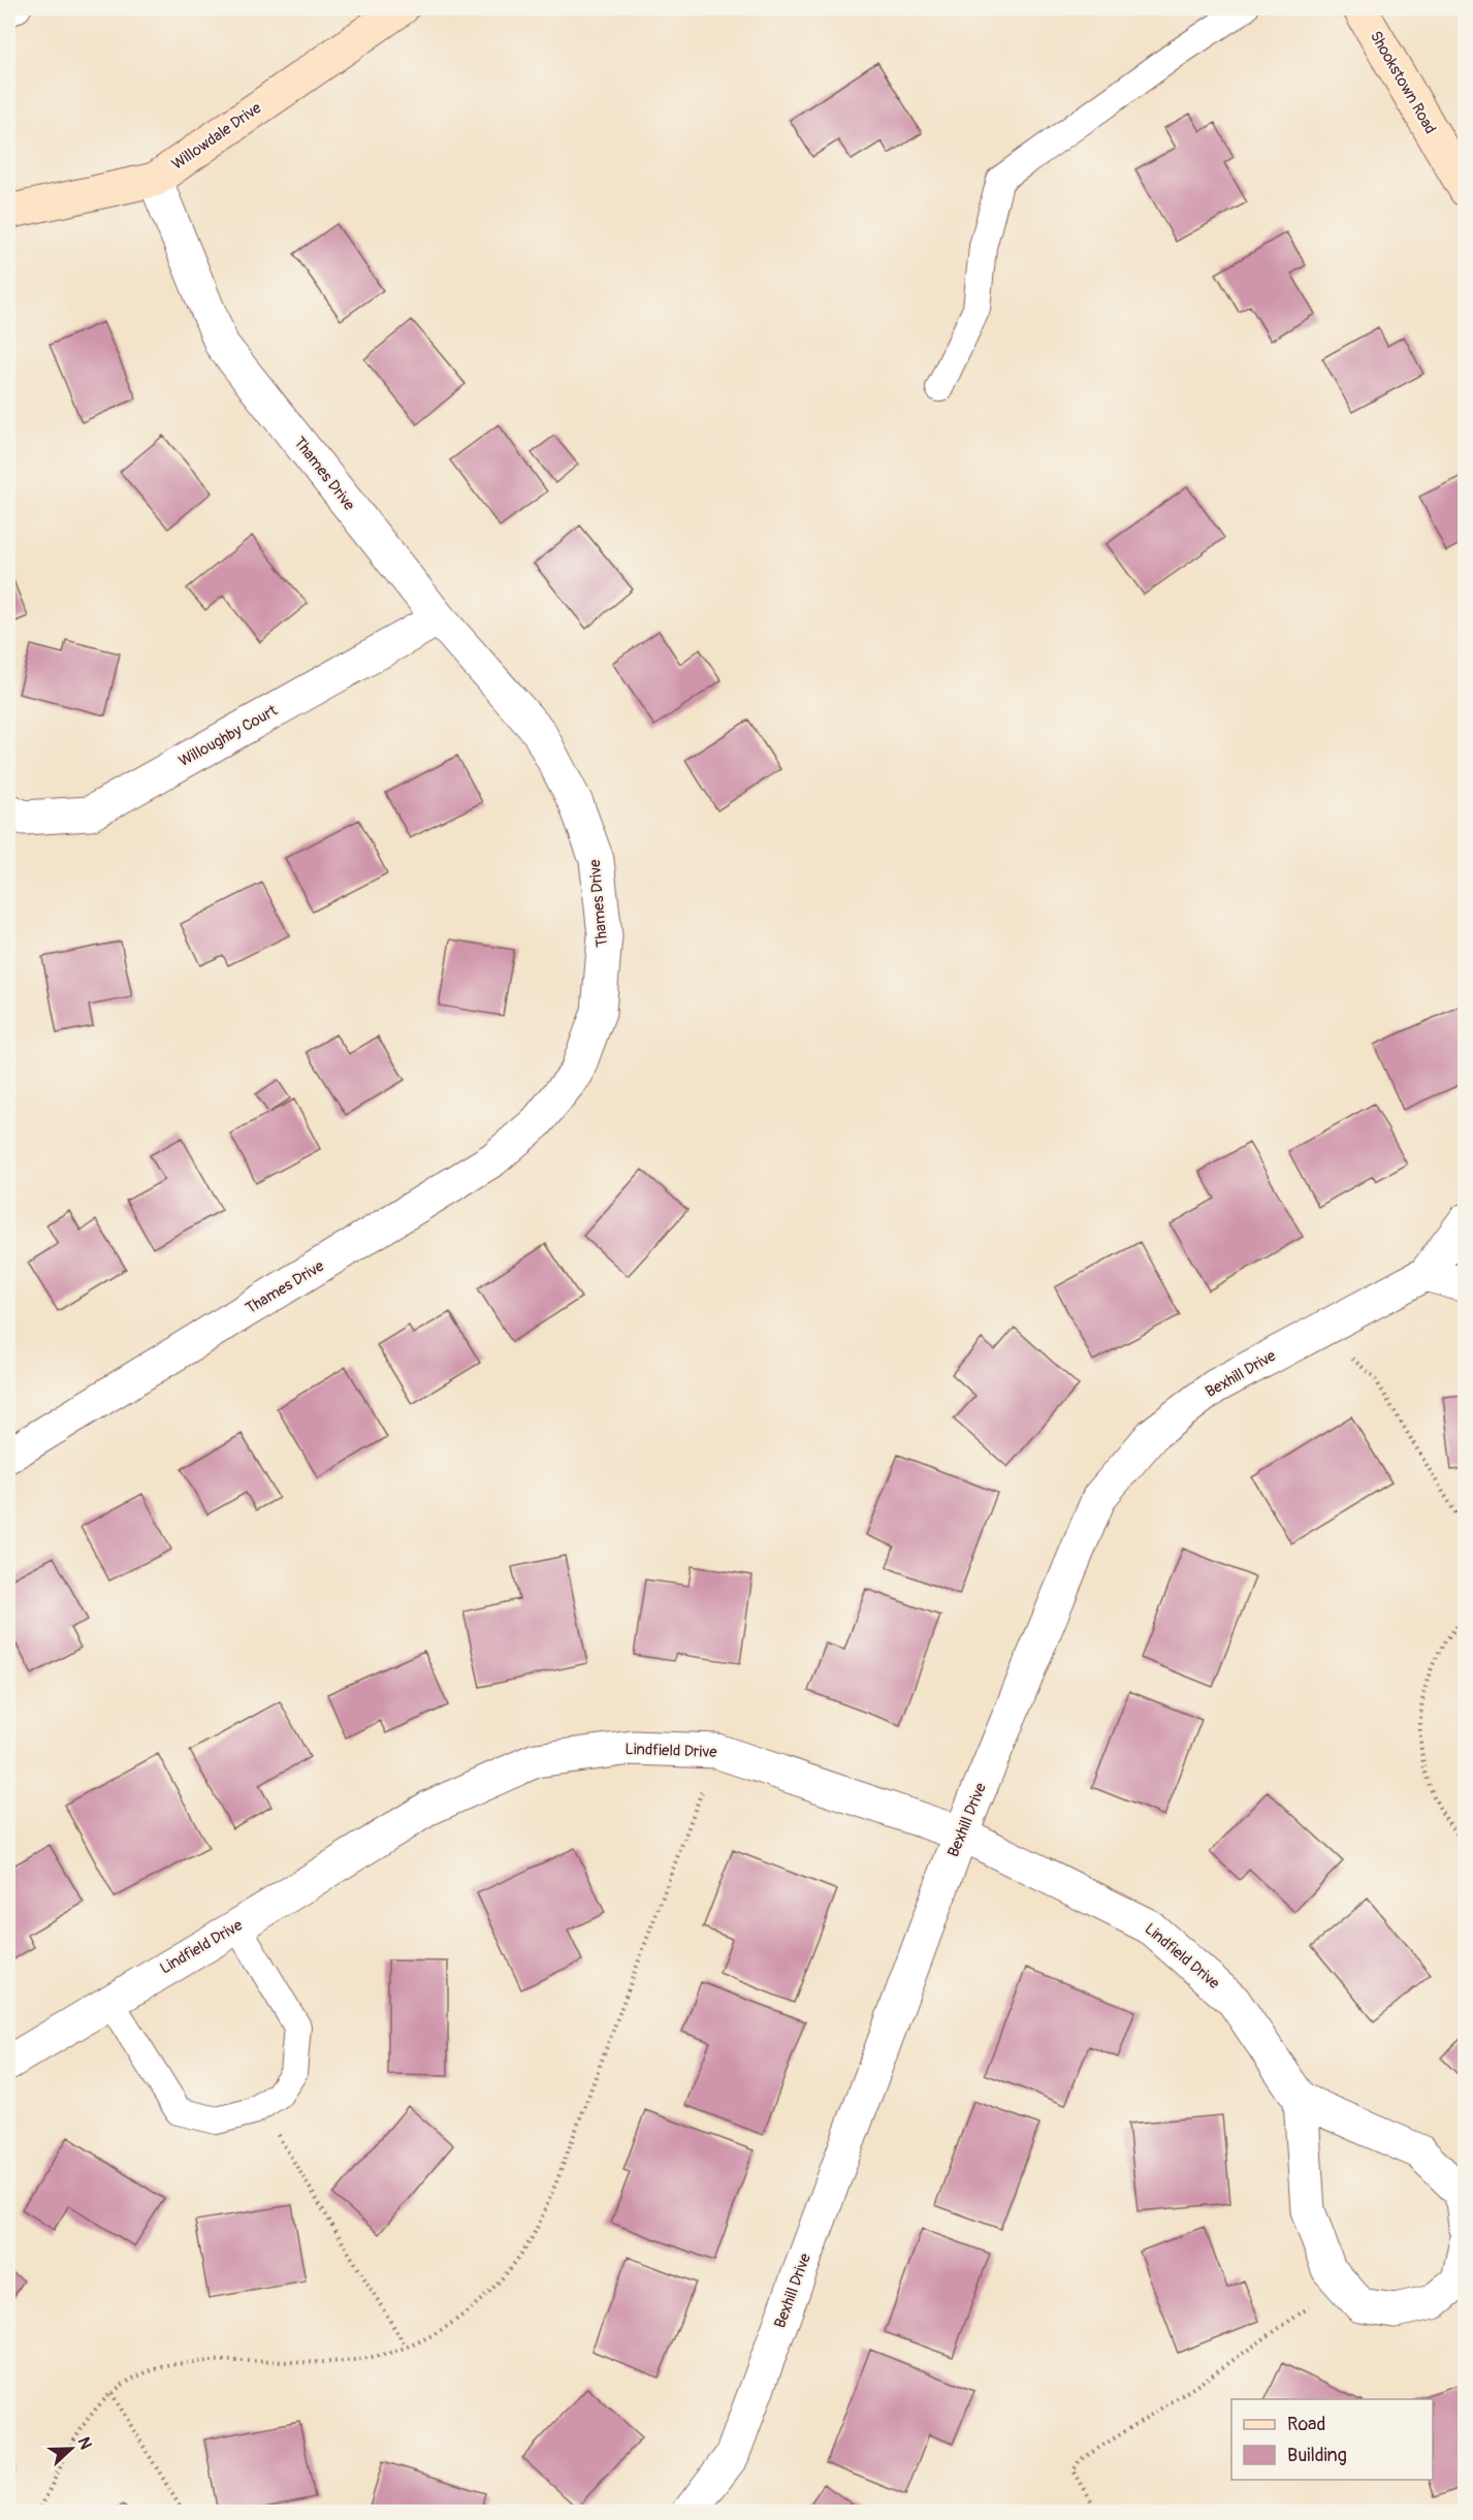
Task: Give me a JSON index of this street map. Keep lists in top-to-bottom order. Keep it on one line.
{"streets":{"street":["Shookstown Road","Willowdale Drive","Thames Drive","Willoughby Court","Bexhill Drive","Lindfield Drive"]},"crossings":[["Willowdale Drive","Thames Drive"],["Thames Drive","Willoughby Court"],["Bexhill Drive","Lindfield Drive"]],"legend":["Road","Building"],"north":"right"}
